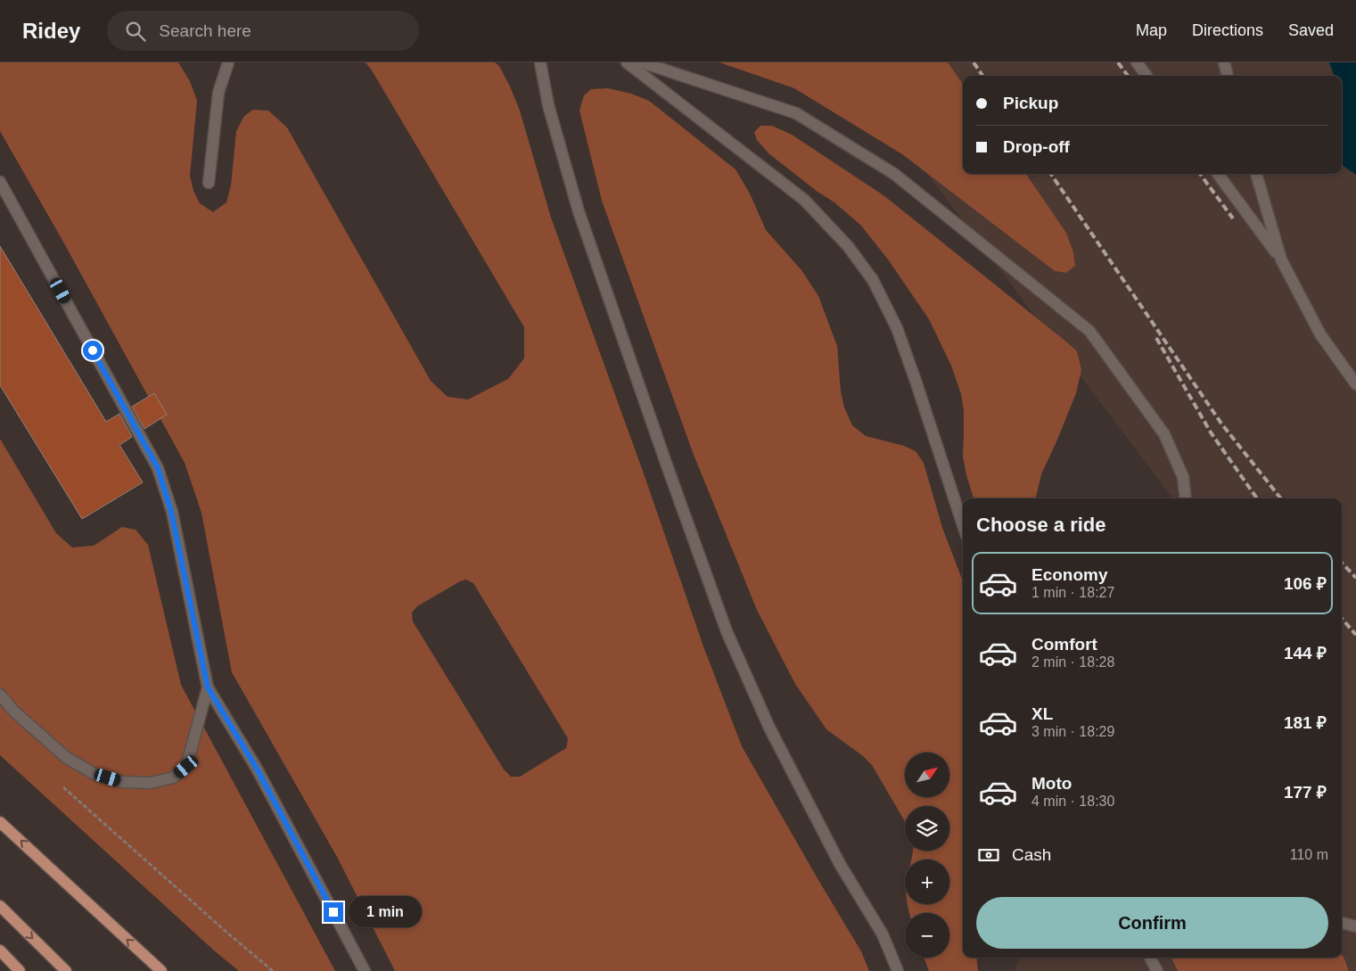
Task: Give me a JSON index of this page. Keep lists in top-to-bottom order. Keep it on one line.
{"north":"top right","page":{"header":"Ridey","search":"Search here","nav":["Map","Directions","Saved"],"banner":["Pickup","Drop-off"],"heading":"Choose a ride","list":[{"name":"Economy","note":"1 min · 18:27","value":"106 ₽"},{"name":"Comfort","note":"2 min · 18:28","value":"144 ₽"},{"name":"XL","note":"3 min · 18:29","value":"181 ₽"},{"name":"Moto","note":"4 min · 18:30","value":"177 ₽"}],"map_buttons":["+","−"],"pay":["Cash","110 m"],"buttons":"Confirm","bubble":"1 min"}}
